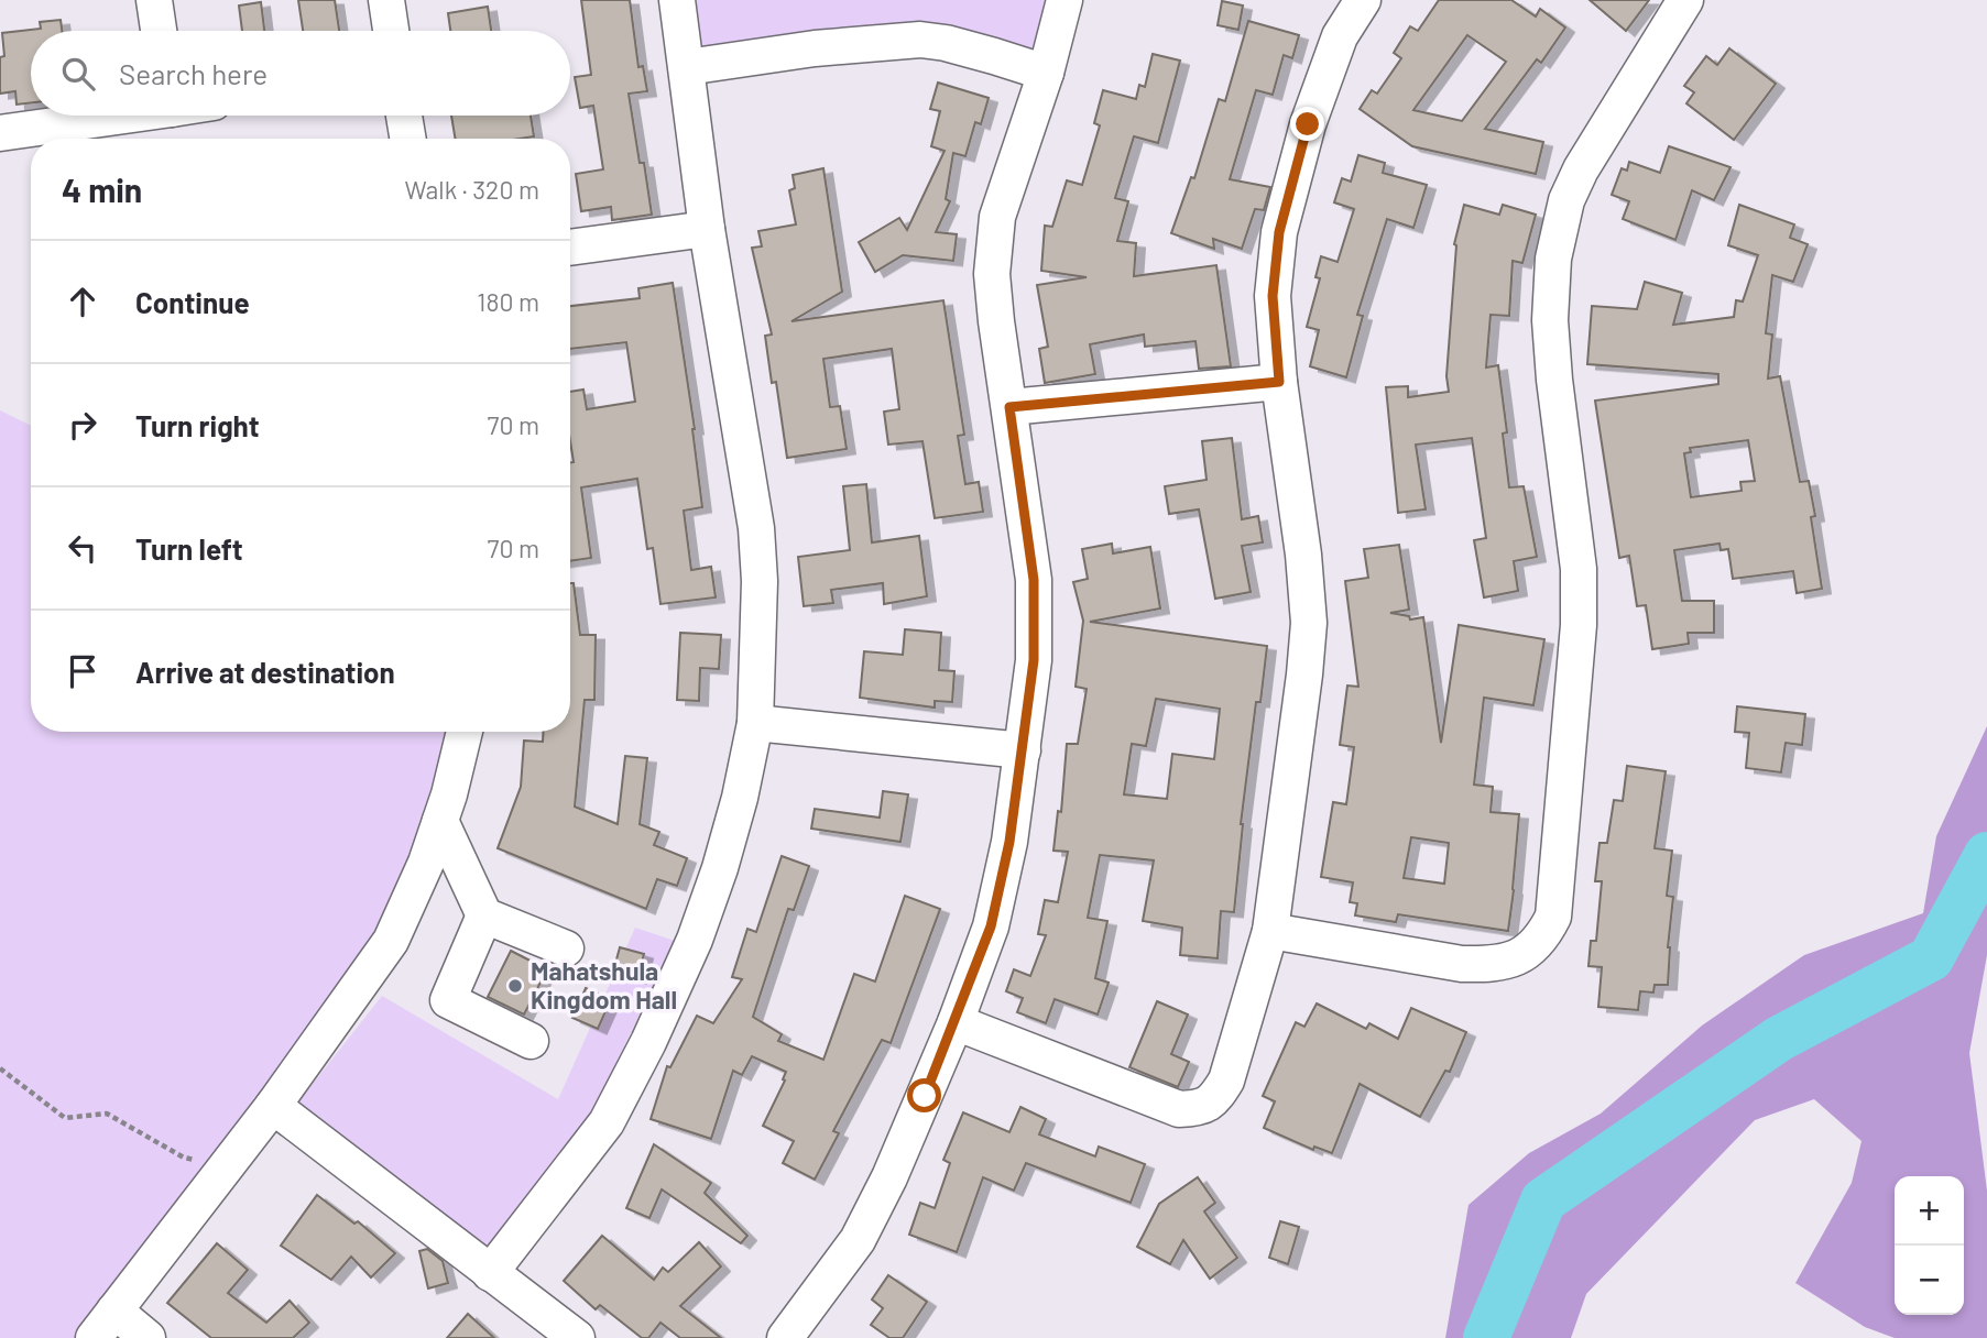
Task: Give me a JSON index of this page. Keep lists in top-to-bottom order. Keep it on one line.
{"places":["Mahatshula Kingdom Hall"],"page":{"search":"Search here","heading":["4 min","Walk · 320 m"],"list":[["Continue","180 m"],["Turn right","70 m"],["Turn left","70 m"],"Arrive at destination"],"map_buttons":["+","−"]}}
